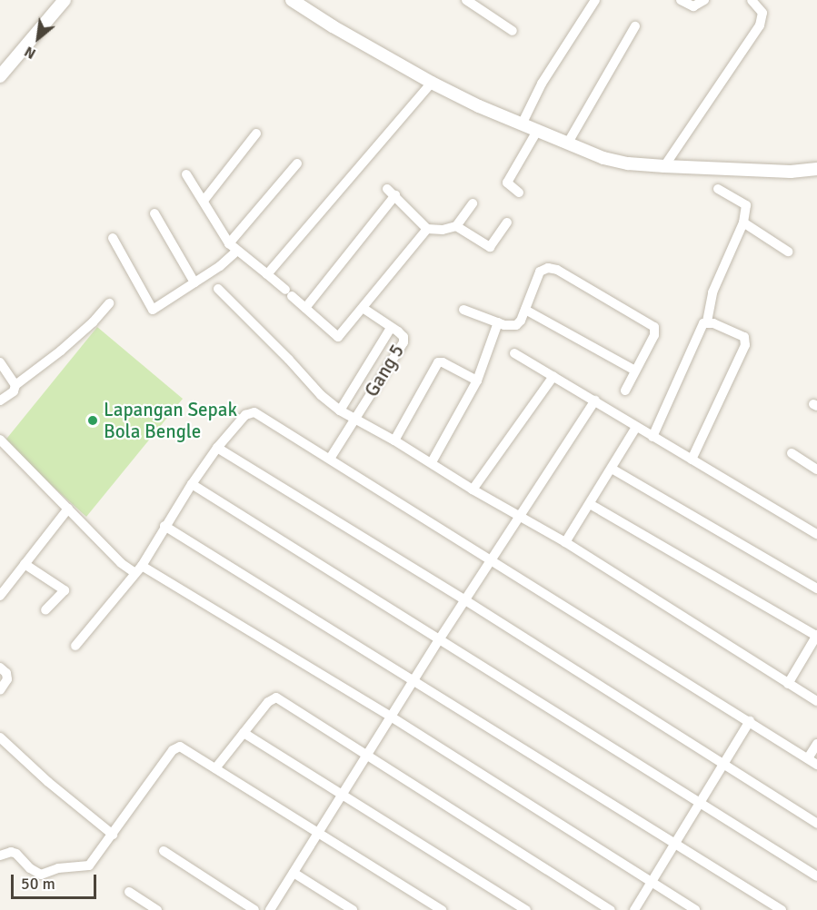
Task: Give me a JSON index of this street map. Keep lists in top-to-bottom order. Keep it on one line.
{"streets":{"street":["Gang 5"]},"places":["Lapangan Sepak Bola Bengle"],"scale_bar":"50 m","north":"bottom left"}
